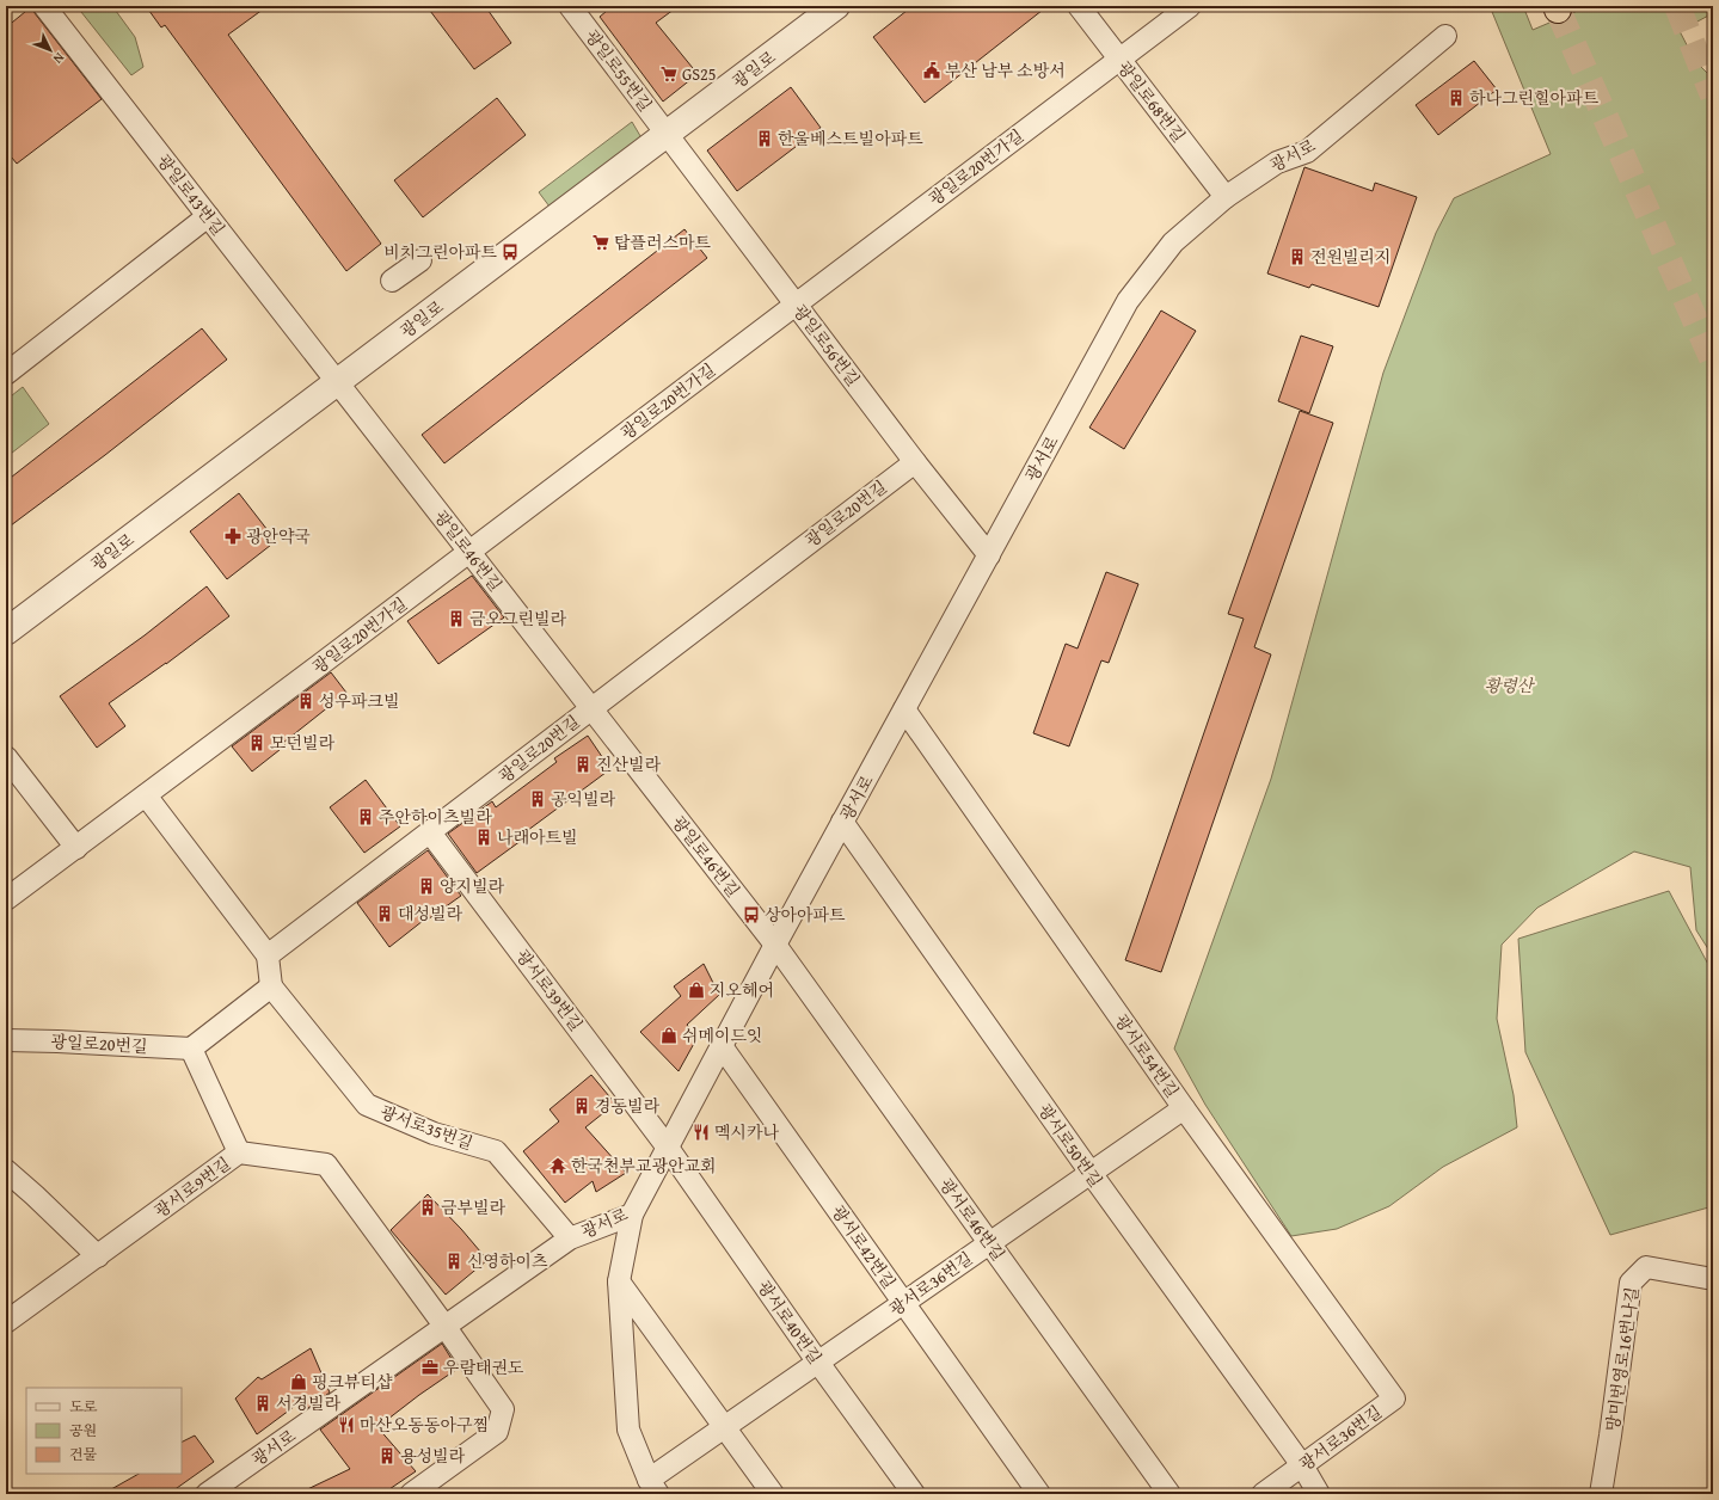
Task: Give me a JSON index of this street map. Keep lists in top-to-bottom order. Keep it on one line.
{"streets":{"street":["광일로","광일로55번길","광일로68번길","광서로","광일로20번가길","광일로43번길","광일로56번길","광일로20번길","광일로46번길","광서로39번길","광서로54번길","광서로35번길","광서로50번길","광서로9번길","광서로46번길","광서로42번길","광서로36번길","광서로40번길","망미번영로16번나길"]},"crossings":[["광일로","광일로55번길"],["광일로","광일로43번길"],["광일로","광일로56번길"],["광일로","광일로46번길"],["광일로55번길","광일로56번길"],["광일로68번길","광서로"],["광일로68번길","광일로20번가길"],["광서로","광일로56번길"],["광서로","광일로46번길"],["광서로","광서로39번길"],["광서로","광서로54번길"],["광서로","광서로35번길"],["광서로","광서로50번길"],["광서로","광서로9번길"],["광서로","광서로46번길"],["광서로","광서로42번길"],["광서로","광서로36번길"],["광서로","광서로40번길"],["광일로20번가길","광일로56번길"],["광일로20번가길","광일로46번길"],["광일로43번길","광일로46번길"],["광일로56번길","광일로20번길"],["광일로20번길","광일로46번길"],["광일로20번길","광서로39번길"],["광일로46번길","광서로46번길"],["광서로39번길","광서로40번길"],["광서로54번길","광서로36번길"],["광서로50번길","광서로36번길"],["광서로46번길","광서로36번길"],["광서로42번길","광서로36번길"],["광서로36번길","광서로40번길"]],"parks":["황령산"],"places":{"public building":["부산 남부 소방서"],"supermarket":["GS25","탑플러스마트"],"building":["하나그린힐아파트","한울베스트빌아파트","전원빌리지","금오그린빌라","성우파크빌","모던빌라","진산빌라","공익빌라","주안하이츠빌라","나래아트빌","양지빌라","대성빌라","경동빌라","금부빌라","신영하이츠","서경빌라","용성빌라"],"bus stop":["비치그린아파트","상아아파트"],"pharmacy":["광안약국"],"shop":["지오헤어","쉬메이드잇","핑크뷰티샵"],"restaurant":["멕시카나","마산오동동아구찜"],"temple":["한국천부교광안교회"],"office":["우람태권도"]},"legend":["도로","공원","건물"],"north":"bottom right"}
